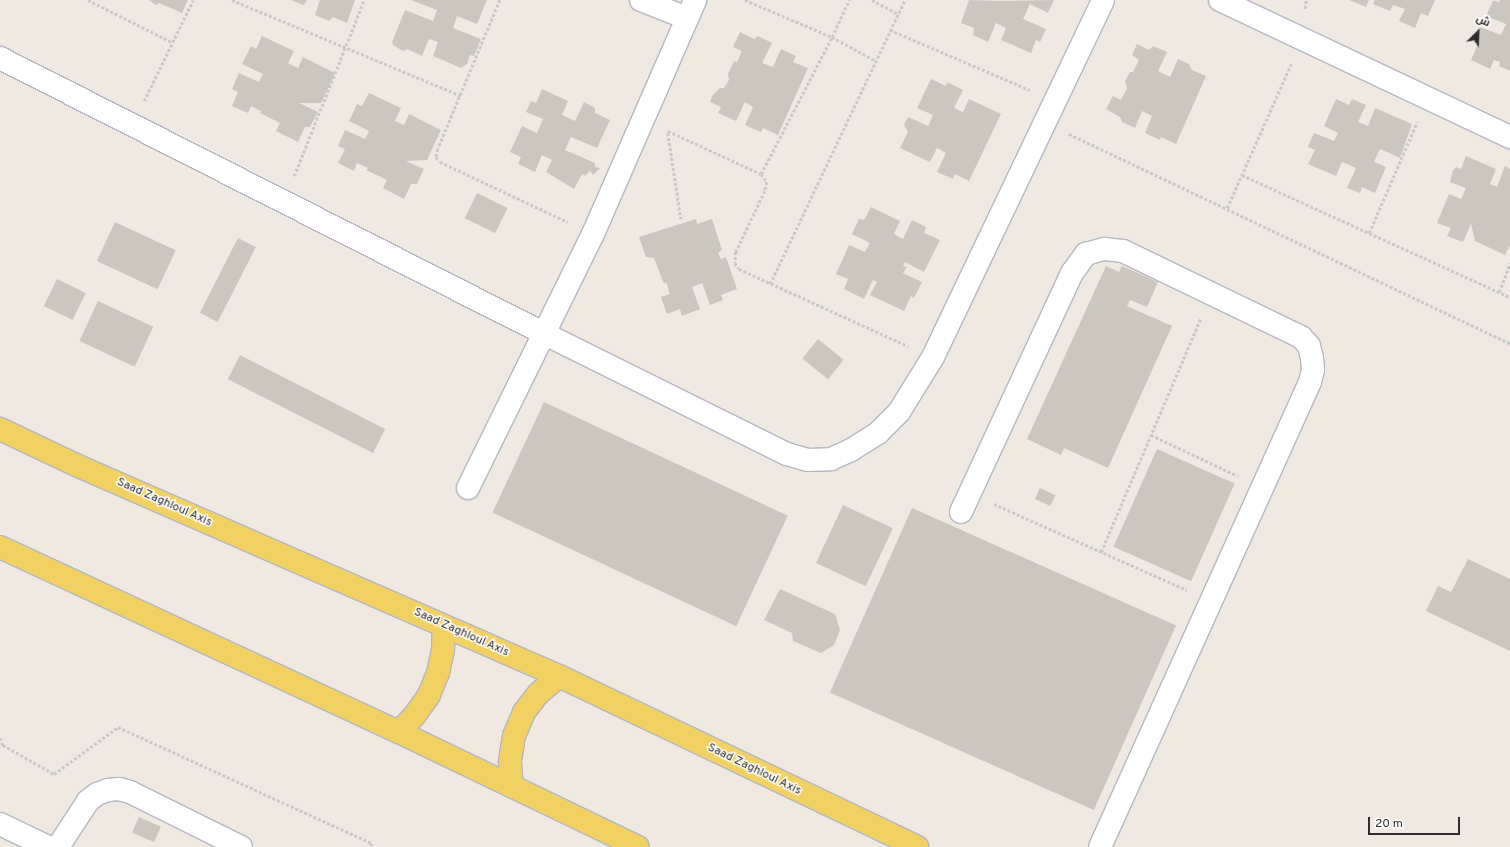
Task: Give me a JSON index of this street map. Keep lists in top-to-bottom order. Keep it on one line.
{"streets":{"main road":["Saad Zaghloul Axis"]},"scale_bar":"20 m","north":"top right"}
